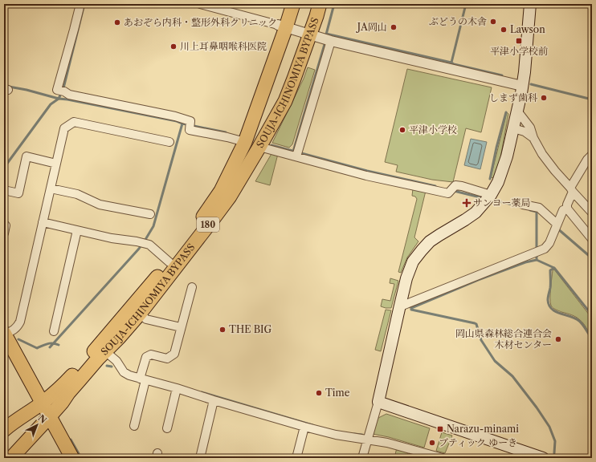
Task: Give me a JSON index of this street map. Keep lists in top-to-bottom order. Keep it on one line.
{"streets":{"highway":["SOUJA-ICHINOMIYA BYPASS","180"]},"crossings":[["SOUJA-ICHINOMIYA BYPASS","180"]],"places":{"other":["ぶどうの木舎","あおぞら内科・整形外科クリニック","JA岡山","Lawson","川上耳鼻咽喉科医院","しまず歯科","平津小学校","THE BIG","岡山県森林総合連合会 木材センター","Time","ブティック ゆーき"],"transit":["平津小学校前","Narazu-minami"],"health":["サンヨー薬局"]},"north":"top right"}
